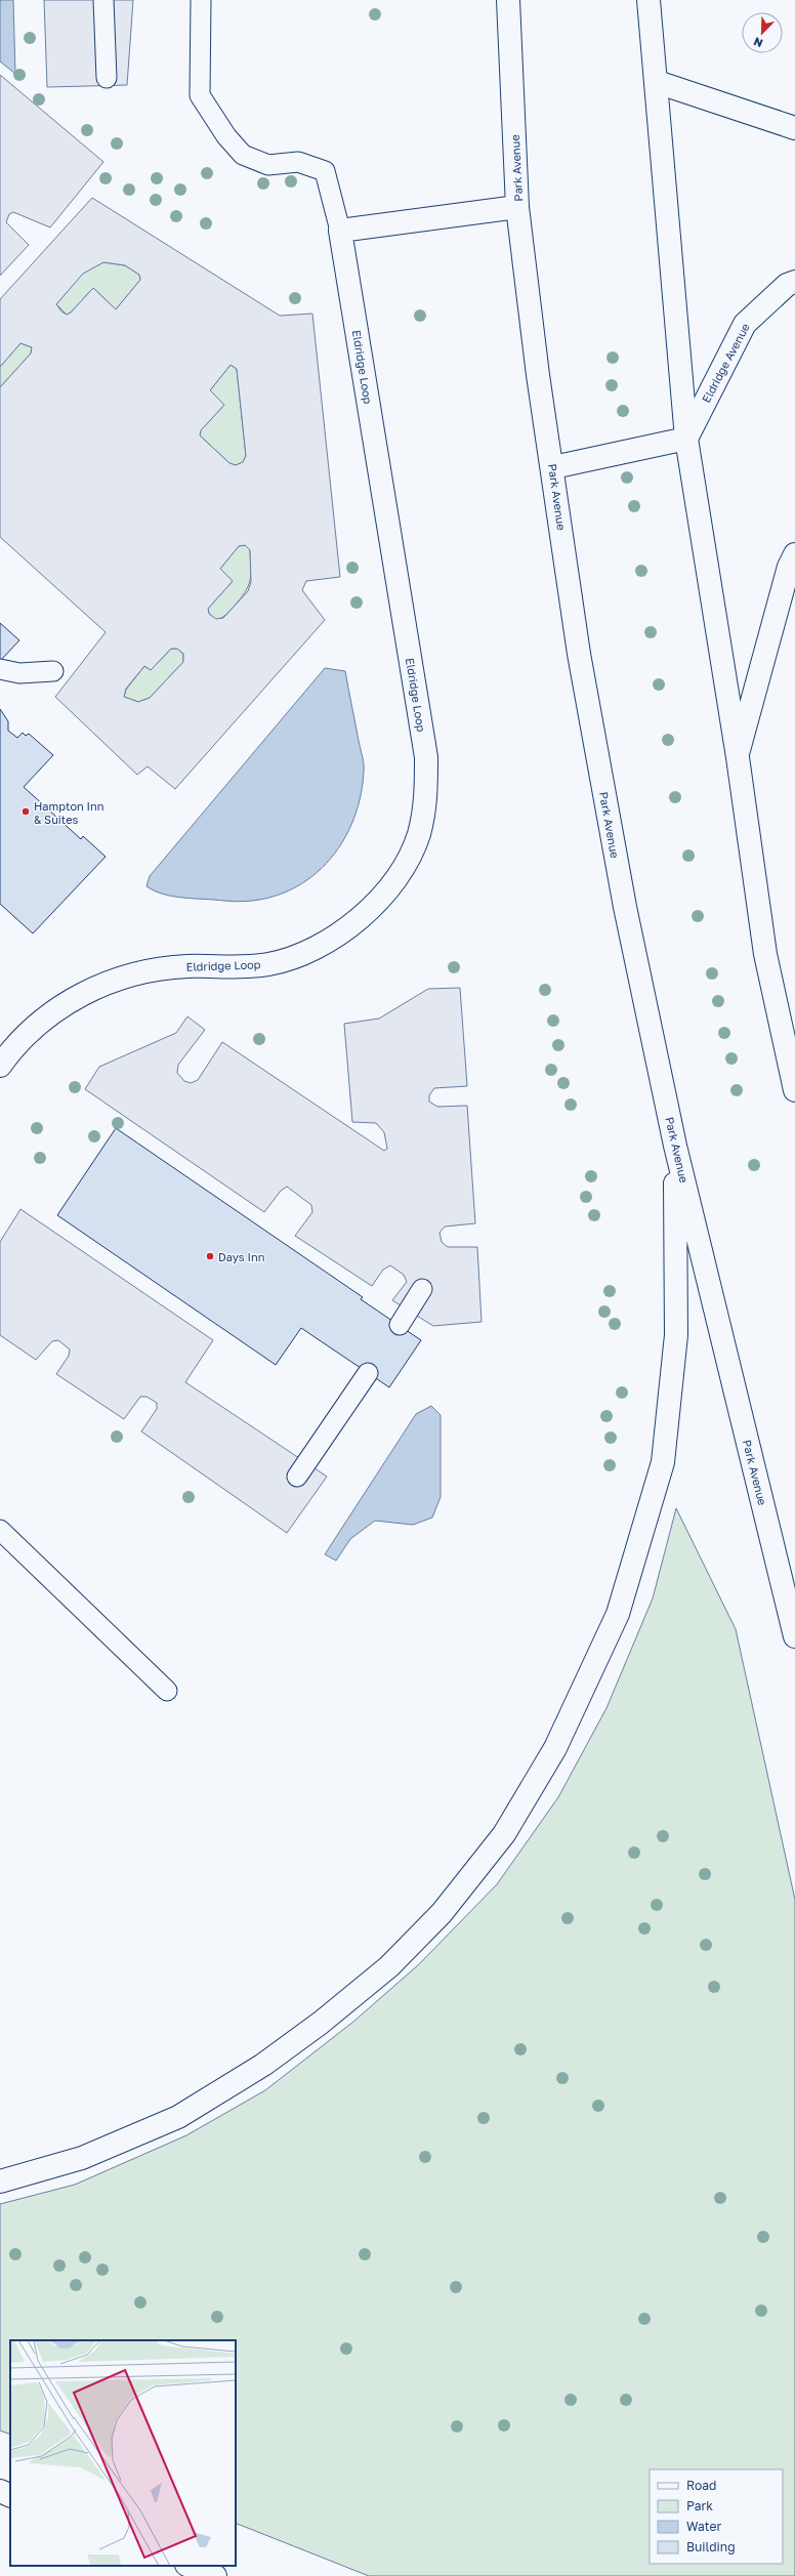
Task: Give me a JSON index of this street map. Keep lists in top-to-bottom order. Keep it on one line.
{"streets":{"main road":["Park Avenue","Eldridge Avenue","Eldridge Loop"]},"places":["Hampton Inn & Suites","Days Inn"],"legend":["Road","Park","Water","Building"],"north":"bottom left"}
